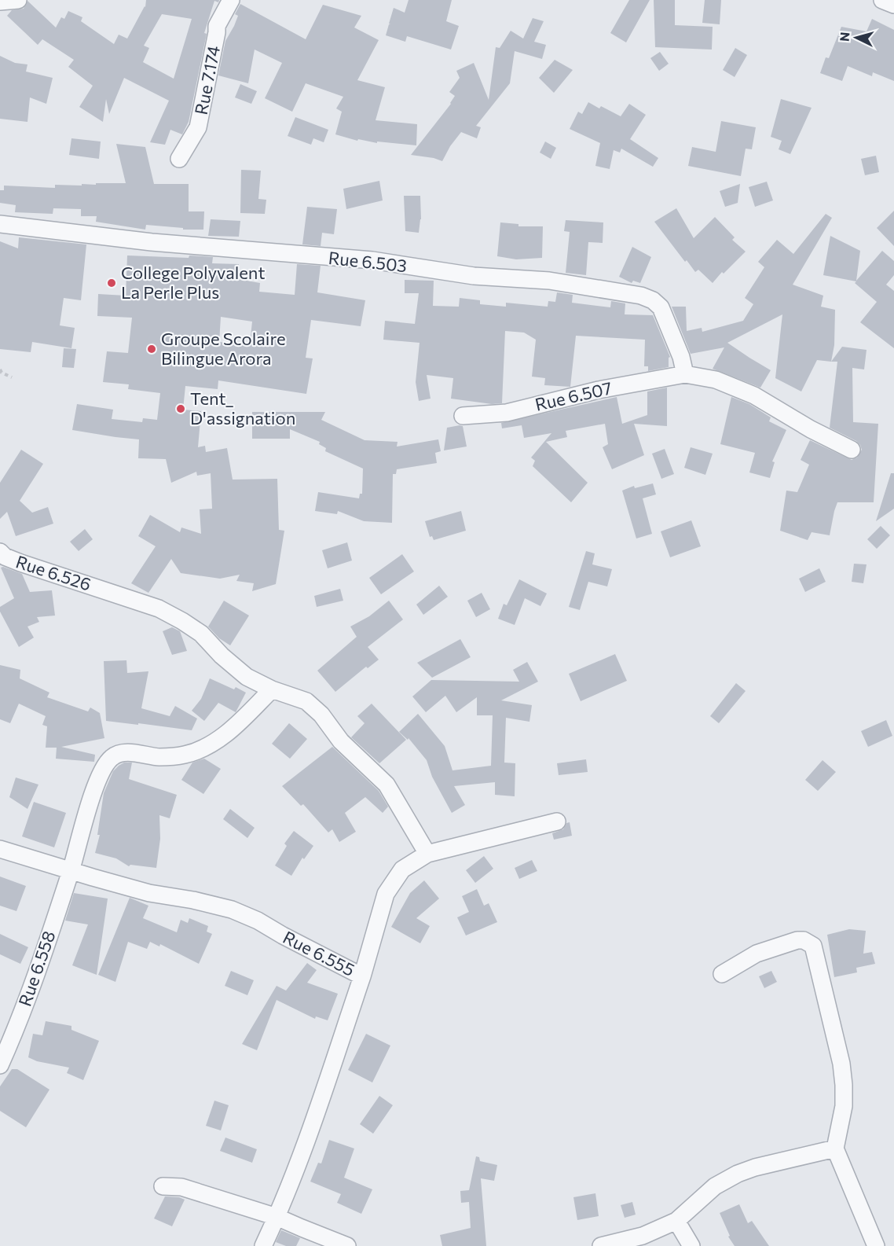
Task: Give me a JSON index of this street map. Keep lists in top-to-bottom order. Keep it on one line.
{"streets":{"street":["Rue 7.174","Rue 6.503","Rue 6.507","Rue 6.526","Rue 6.555","Rue 6.558"]},"crossings":[["Rue 6.503","Rue 6.507"],["Rue 6.526","Rue 6.558"],["Rue 6.555","Rue 6.558"]],"places":["College Polyvalent La Perle Plus","Groupe Scolaire Bilingue Arora","Tent_ D'assignation"],"north":"left"}
